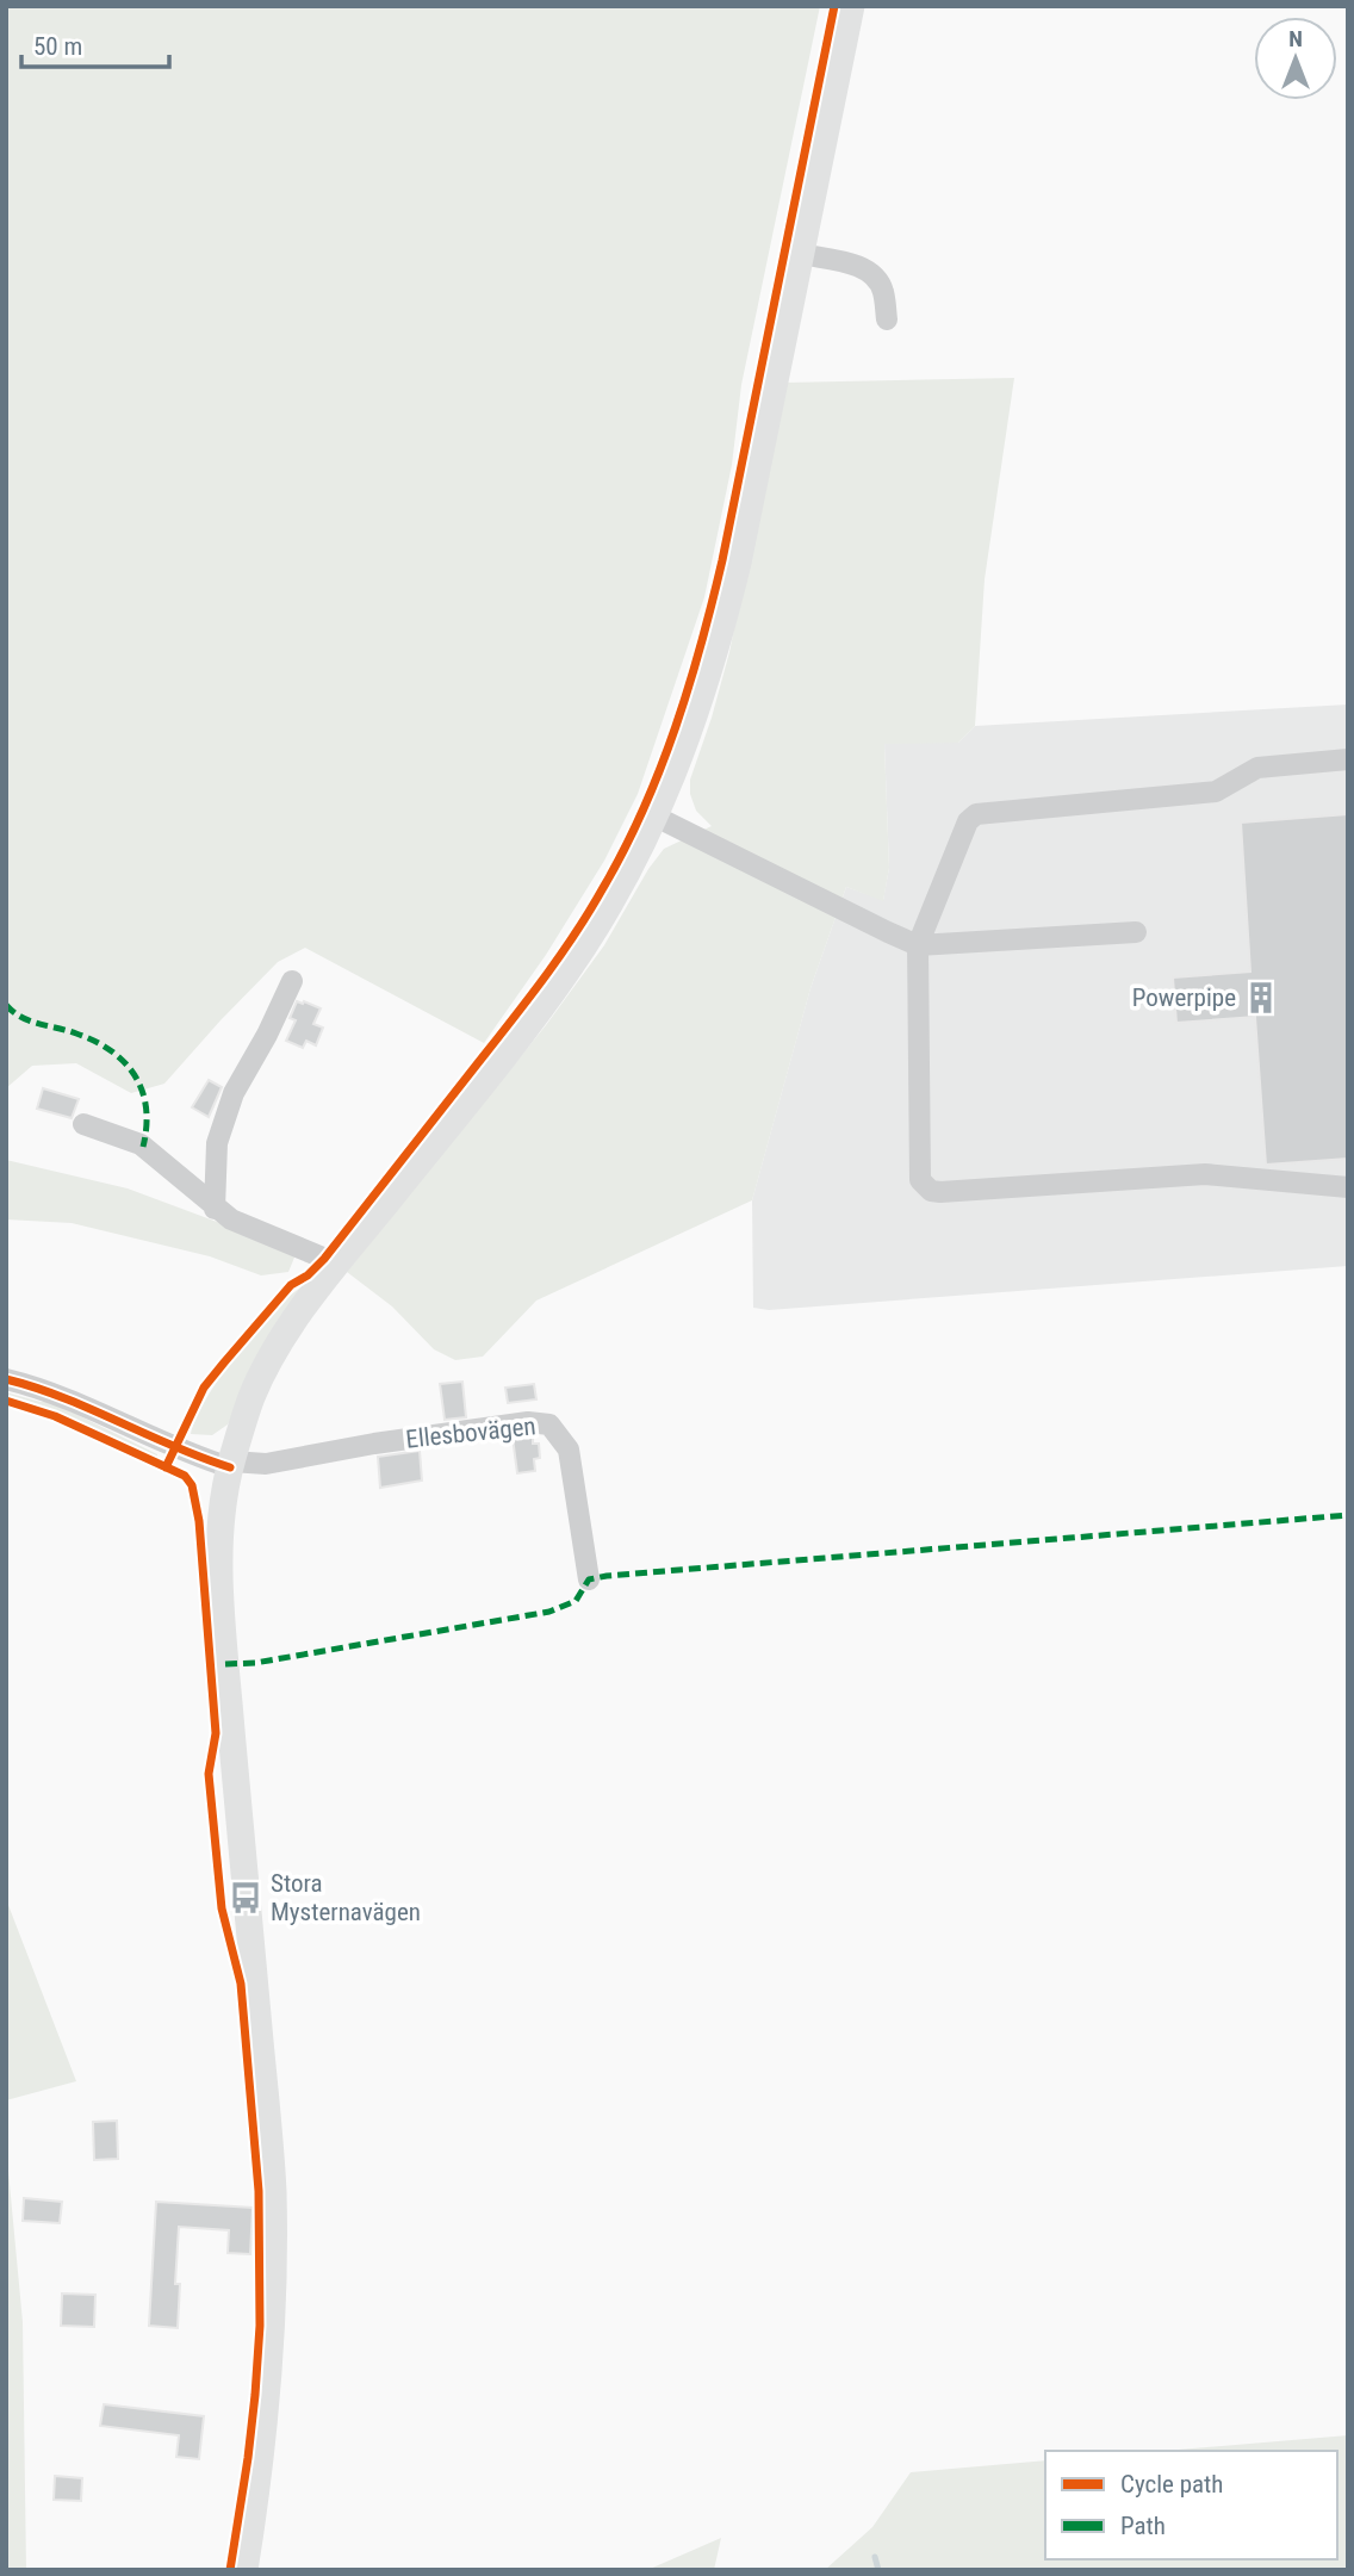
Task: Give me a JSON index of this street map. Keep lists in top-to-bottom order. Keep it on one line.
{"streets":{"street":["Ellesbovägen"]},"places":{"building":["Powerpipe"],"bus stop":["Stora Mysternavägen"]},"legend":["Cycle path","Path"],"scale_bar":"50 m","north":"top"}
